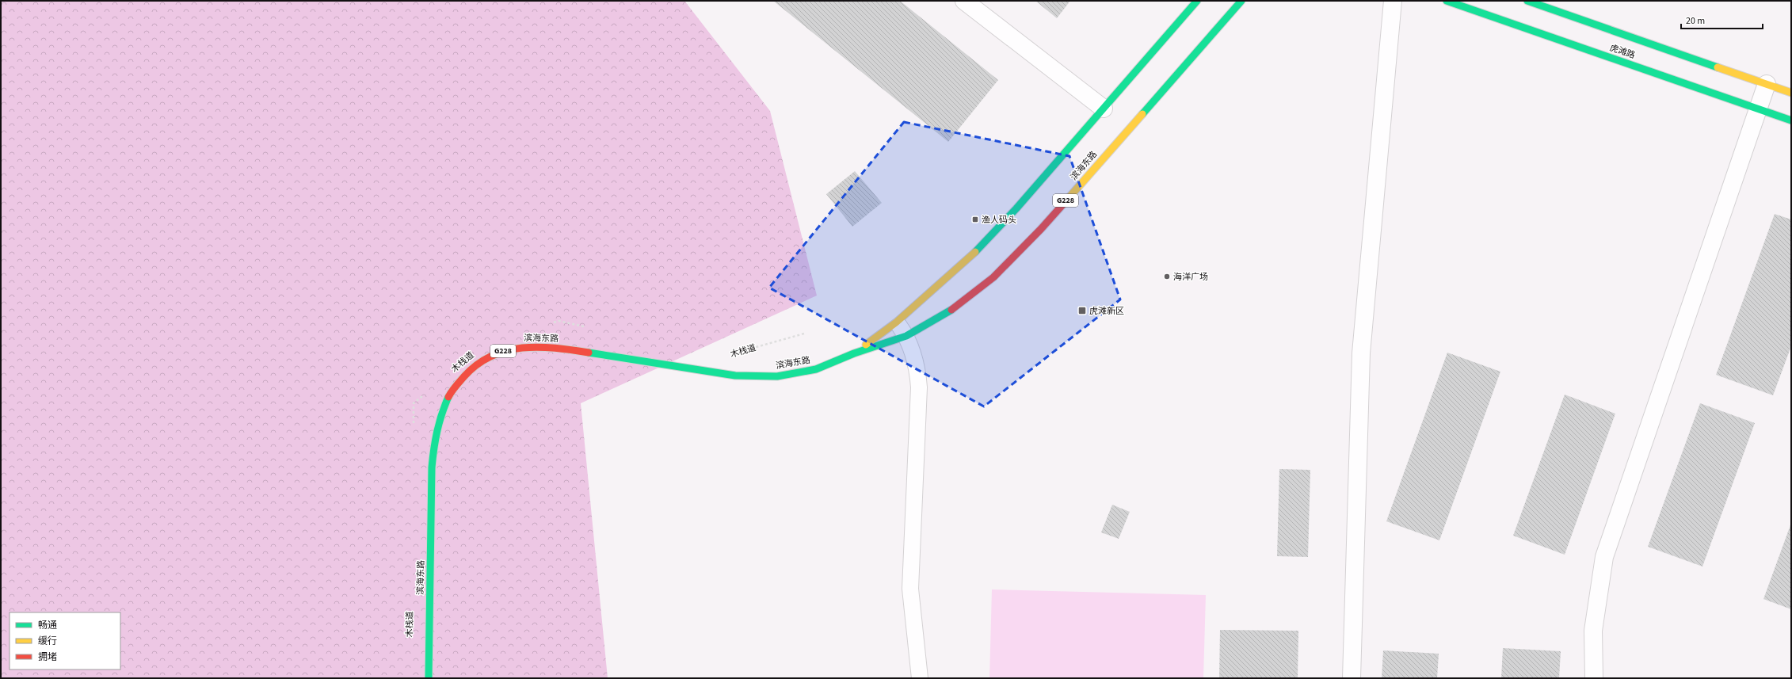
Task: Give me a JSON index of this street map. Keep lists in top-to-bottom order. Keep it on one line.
{"streets":{"main road":["虎滩路","滨海东路","G228"],"path":["木栈道"]},"places":{"transit":["渔人码头","虎滩新区"],"other":["海洋广场"]},"legend":["畅通","缓行","拥堵"],"scale_bar":"20 m"}
